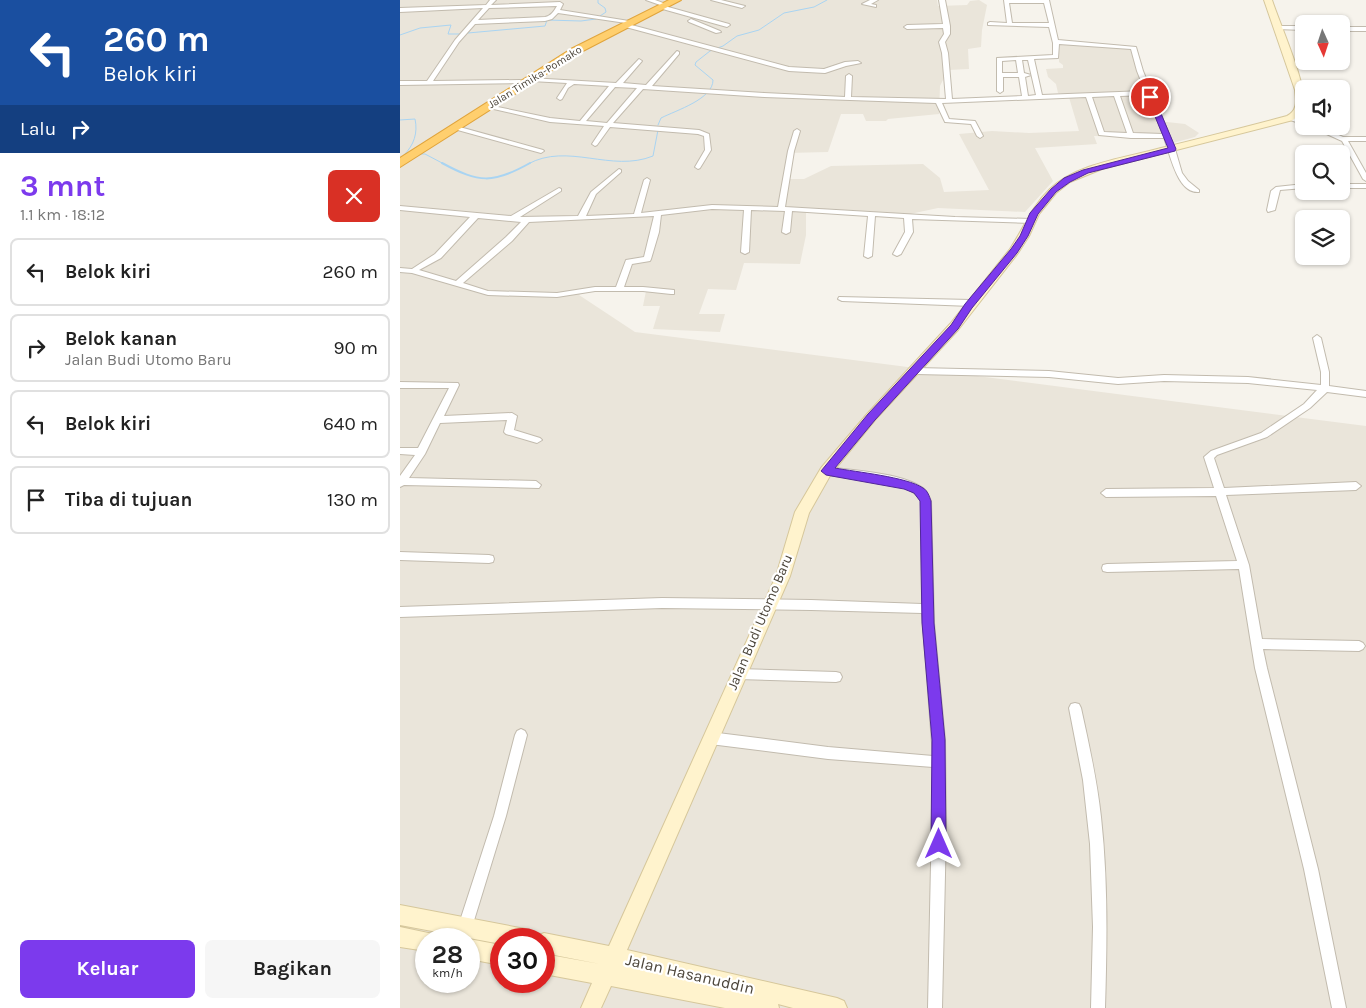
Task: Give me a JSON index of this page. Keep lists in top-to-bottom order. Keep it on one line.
{"streets":{"highway":["Jalan Timika-Pomako"],"street":["Jalan Budi Utomo Baru","Jalan Hasanuddin"]},"crossings":[["Jalan Budi Utomo Baru","Jalan Hasanuddin"]],"north":"bottom","page":{"turn":["260 m","Belok kiri"],"then":"Lalu","heading":["3 mnt","1.1 km · 18:12"],"list":[{"name":"Belok kiri","value":"260 m"},{"name":"Belok kanan","note":"Jalan Budi Utomo Baru","value":"90 m"},{"name":"Belok kiri","value":"640 m"},{"name":"Tiba di tujuan","value":"130 m"}],"speed":"28 km/h","limit":"30","buttons":["Keluar","Bagikan"]}}
